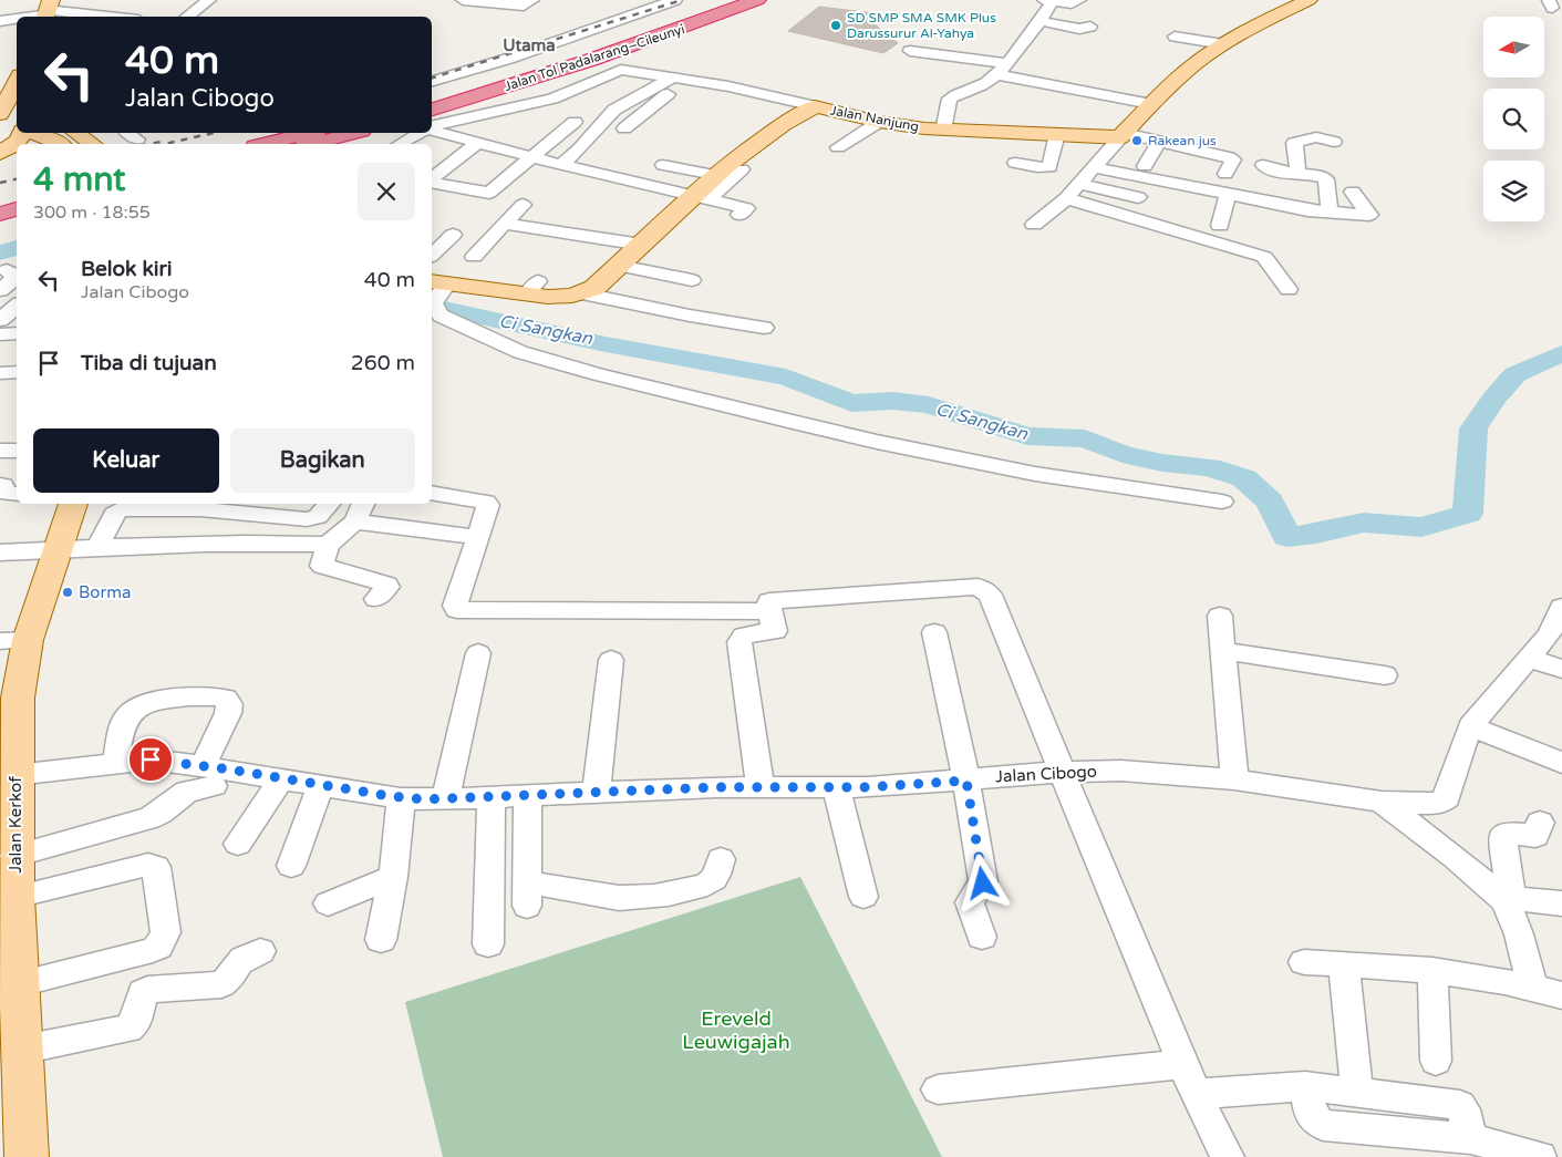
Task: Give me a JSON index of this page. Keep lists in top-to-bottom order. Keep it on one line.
{"streets":{"highway":["Jalan Tol Padalarang–Cileunyi"],"main road":["Jalan Nanjung","Jalan Kerkof"],"street":["Jalan Cibogo"]},"crossings":[["Jalan Cibogo","Jalan Kerkof"]],"districts":["Utama"],"water":["Ci Sangkan"],"parks":["Ereveld Leuwigajah"],"places":["SD SMP SMA SMK Plus Darussurur Al-Yahya","Rakean jus","Borma"],"north":"left","page":{"turn":["40 m","Jalan Cibogo"],"heading":["4 mnt","300 m · 18:55"],"list":[{"name":"Belok kiri","note":"Jalan Cibogo","value":"40 m"},{"name":"Tiba di tujuan","value":"260 m"}],"buttons":["Keluar","Bagikan"]}}
